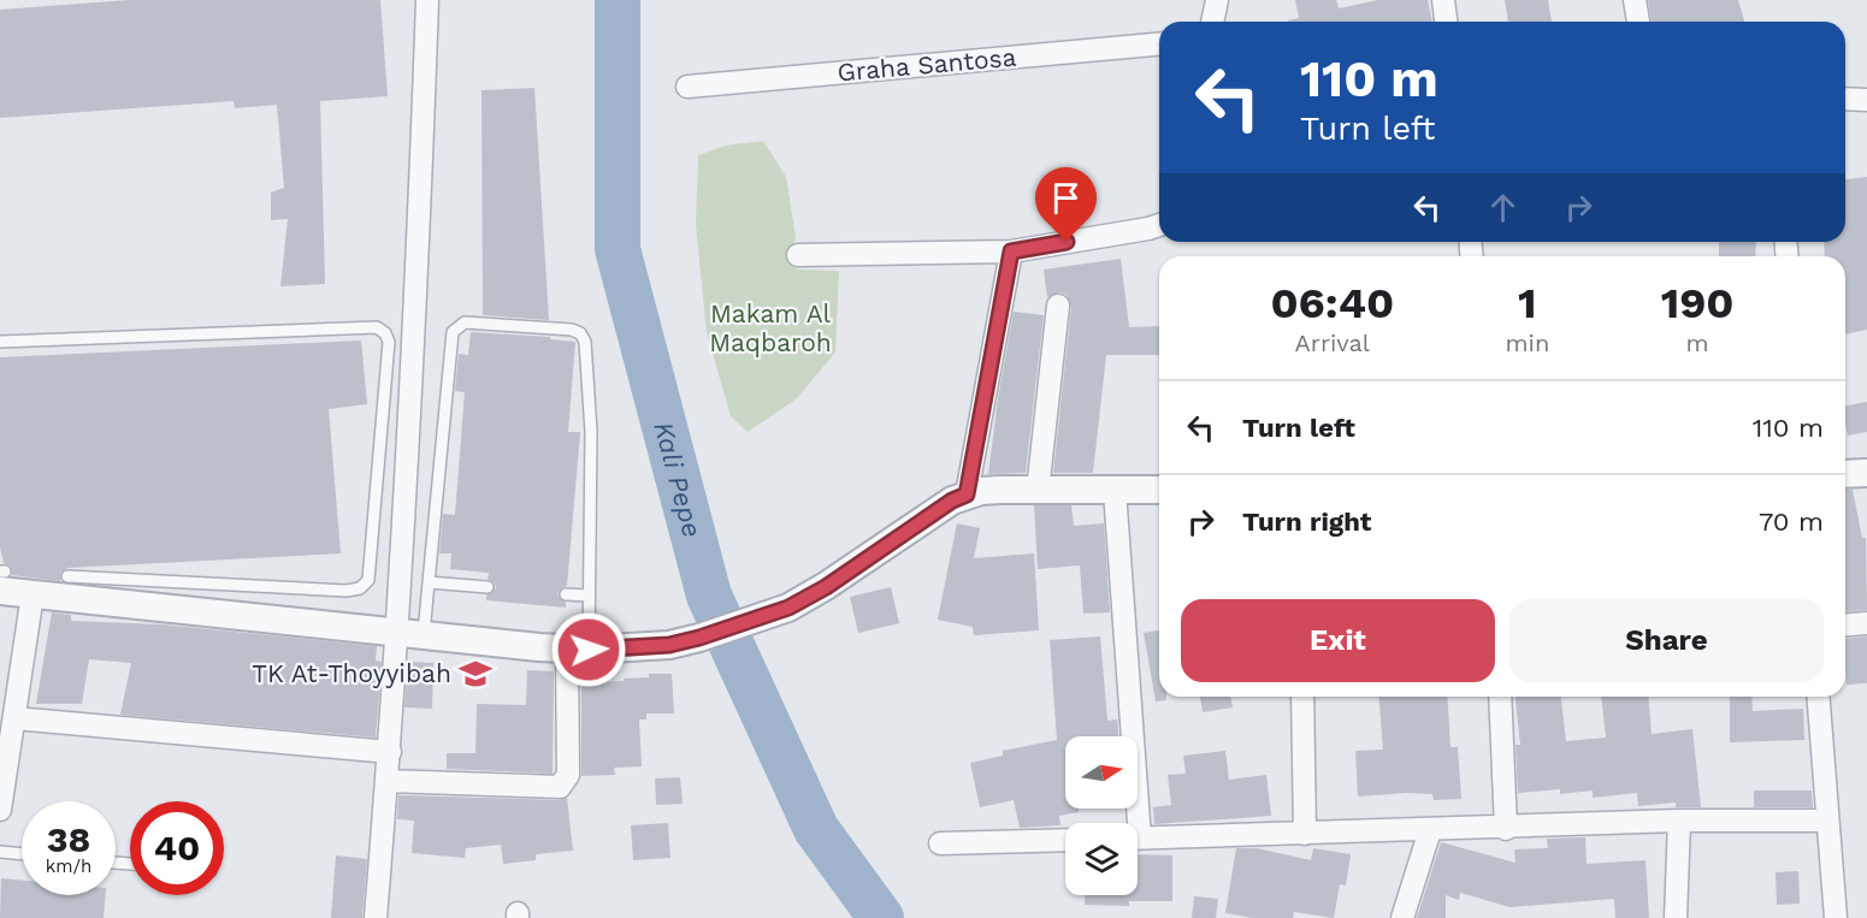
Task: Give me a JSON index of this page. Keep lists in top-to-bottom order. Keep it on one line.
{"streets":{"street":["Graha Santosa"]},"water":["Kali Pepe"],"parks":["Makam Al Maqbaroh"],"places":{"school or university":["TK At-Thoyyibah"]},"north":"right","page":{"turn":["110 m","Turn left"],"eta":["06:40","Arrival","1","min","190","m"],"list":[{"name":"Turn left","value":"110 m"},{"name":"Turn right","value":"70 m"}],"buttons":["Exit","Share"],"speed":"38 km/h","limit":"40"}}
